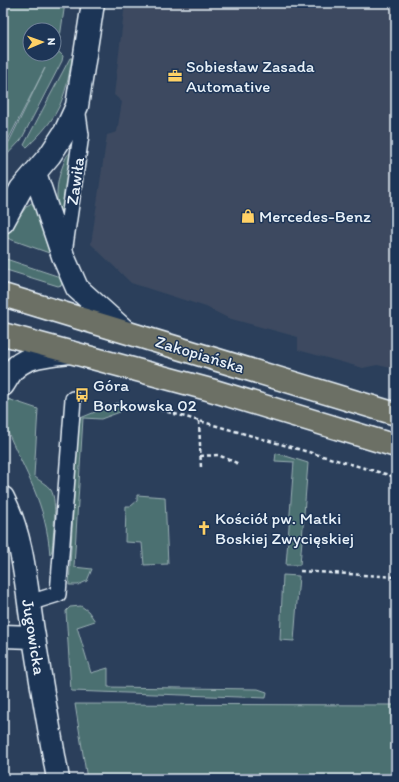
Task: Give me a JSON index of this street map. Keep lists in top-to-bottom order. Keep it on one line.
{"streets":{"main road":["Zakopiańska"],"street":["Zawiła","Jugowicka"]},"crossings":[["Zawiła","Zakopiańska"]],"places":{"office":["Sobiesław Zasada Automative"],"shop":["Mercedes-Benz"],"bus stop":["Góra Borkowska 02"],"church":["Kościół pw. Matki Boskiej Zwycięskiej"]},"north":"right"}
